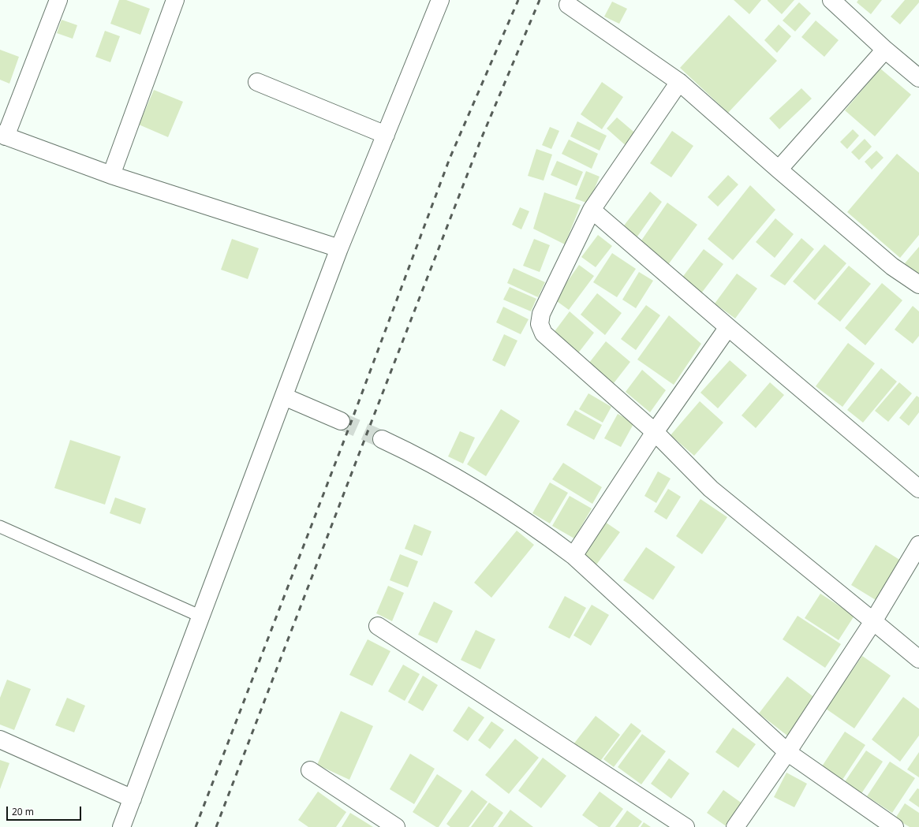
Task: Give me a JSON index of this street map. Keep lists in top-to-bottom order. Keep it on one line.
{"scale_bar":"20 m"}
